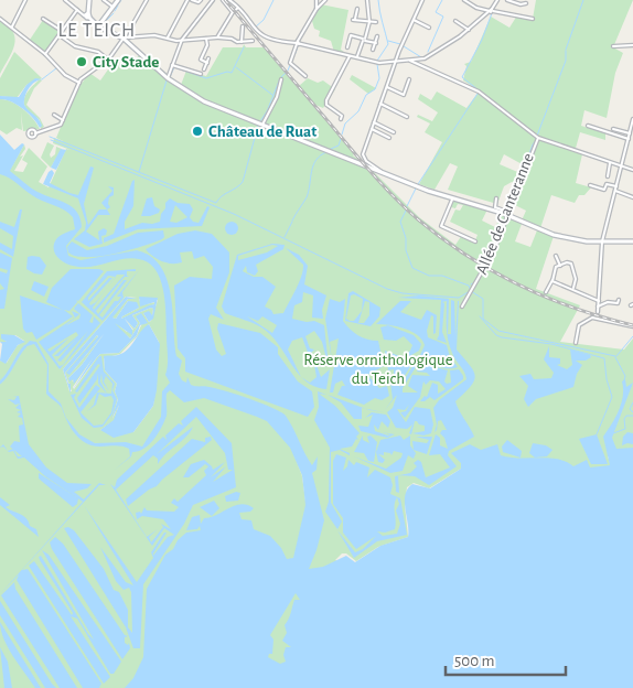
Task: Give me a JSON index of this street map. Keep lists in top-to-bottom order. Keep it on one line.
{"streets":{"street":["Allée de Canteranne"]},"districts":["LE TEICH"],"parks":["Réserve ornithologique du Teich"],"places":["City Stade","Château de Ruat"],"scale_bar":"500 m"}
